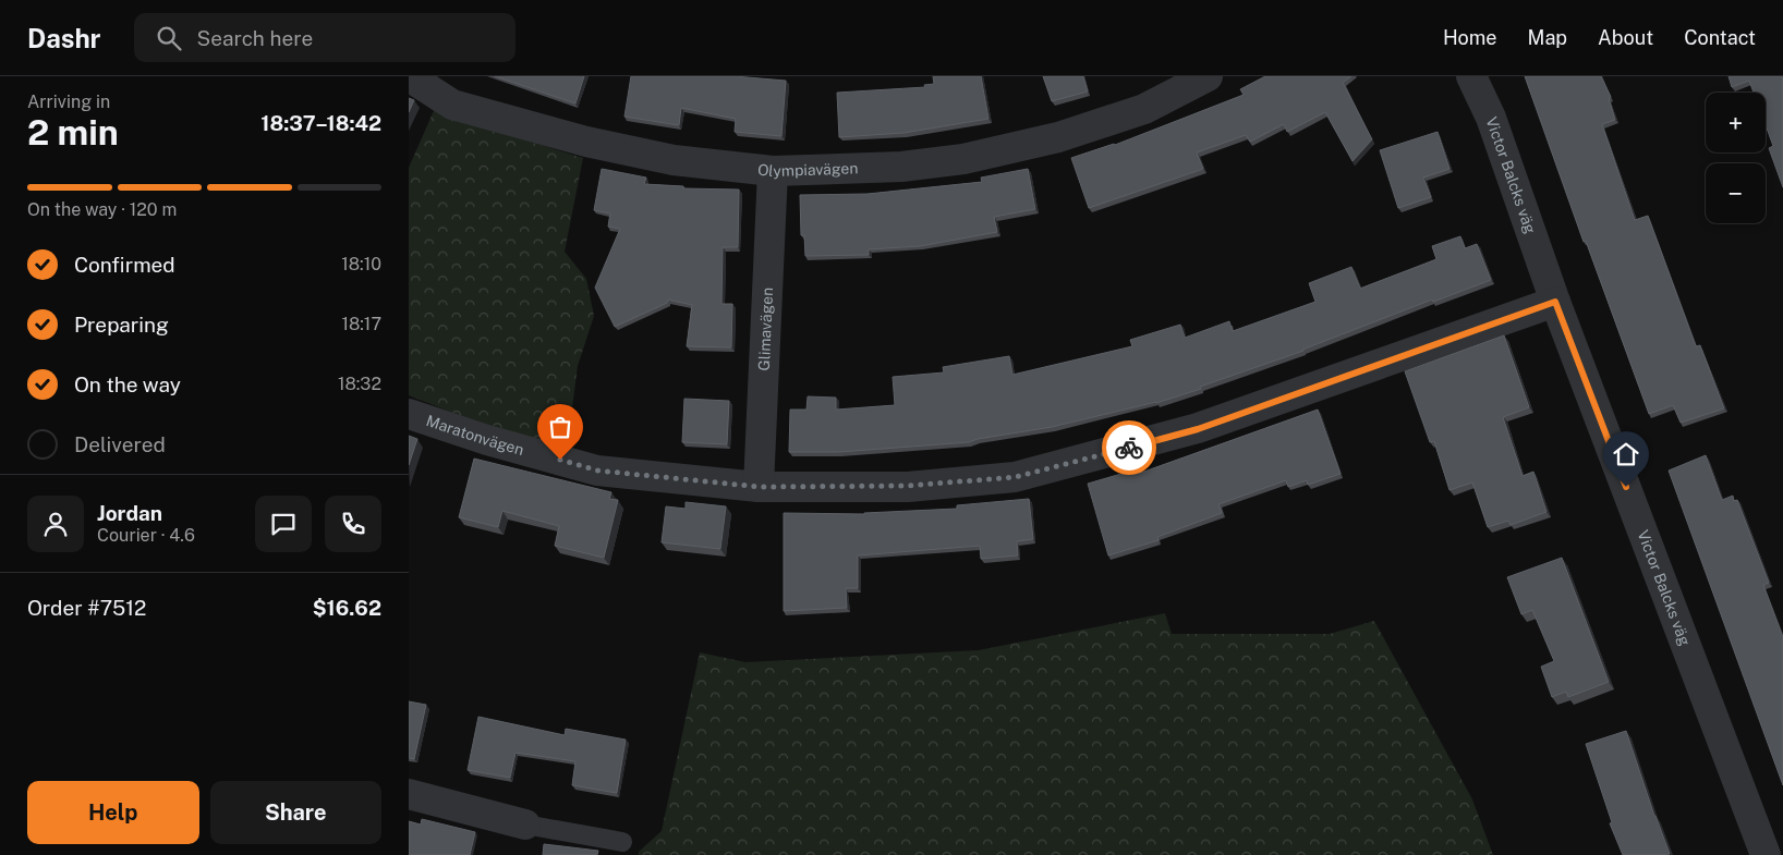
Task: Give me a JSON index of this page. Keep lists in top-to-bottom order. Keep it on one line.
{"streets":{"street":["Olympiavägen","Victor Balcks väg","Glimavägen","Maratonvägen"]},"crossings":[["Olympiavägen","Glimavägen"],["Victor Balcks väg","Maratonvägen"],["Glimavägen","Maratonvägen"]],"page":{"header":"Dashr","search":"Search here","nav":["Home","Map","About","Contact"],"heading":["2 min","Arriving in","18:37–18:42"],"panel":["Jordan","Courier · 4.6","Order #7512","$16.62"],"map_buttons":["+","−"],"bar":"On the way · 120 m","list":[["Confirmed","18:10"],["Preparing","18:17"],["On the way","18:32"],"Delivered"],"buttons":["Help","Share"]}}
